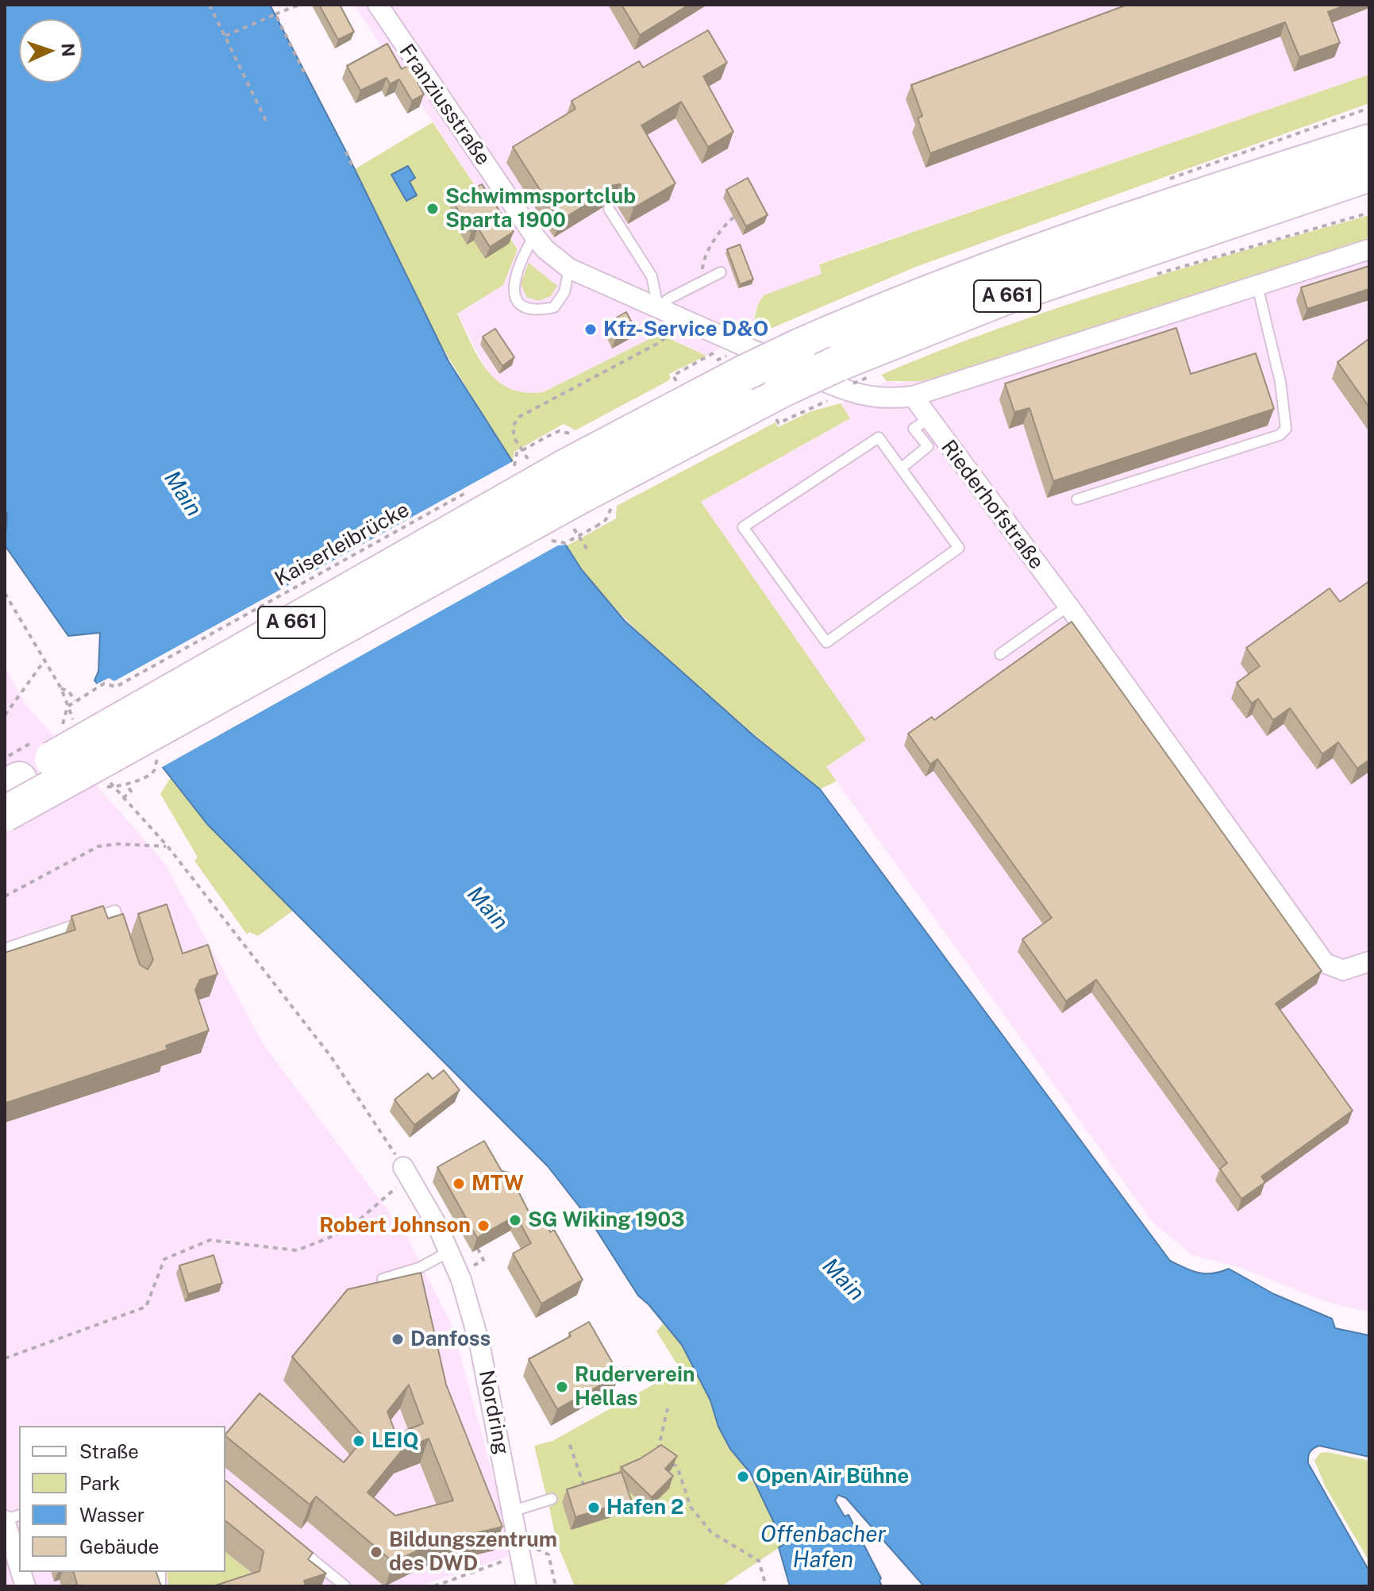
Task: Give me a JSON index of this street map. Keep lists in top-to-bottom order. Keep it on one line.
{"streets":{"highway":["A 661"],"street":["Franziusstraße","Riederhofstraße","Nordring"],"path":["Kaiserleibrücke"]},"crossings":[["Franziusstraße","Riederhofstraße"]],"water":["Main","Offenbacher Hafen"],"places":["Schwimmsportclub Sparta 1900","Kfz-Service D&O","MTW","SG Wiking 1903","Robert Johnson","Danfoss","Ruderverein Hellas","LEIQ","Open Air Bühne","Hafen 2","Bildungszentrum des DWD"],"legend":["Straße","Park","Wasser","Gebäude"],"north":"right"}
